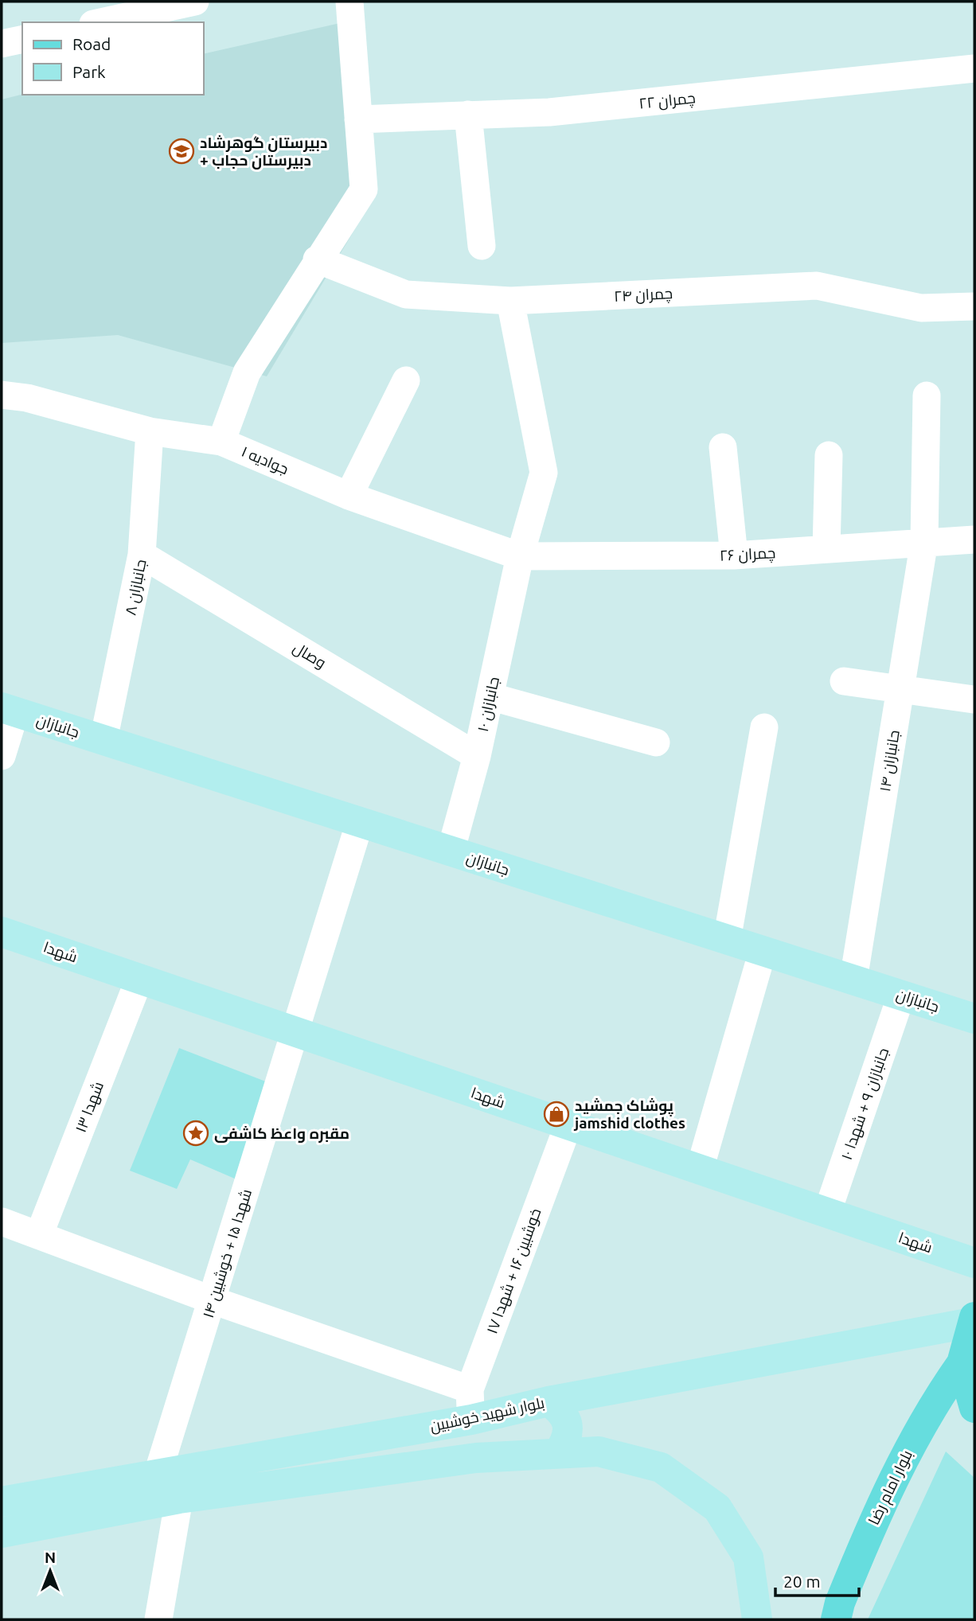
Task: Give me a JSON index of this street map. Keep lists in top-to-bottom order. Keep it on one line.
{"streets":{"main road":["جانبازان","شهدا","بلوار شهید خوشبین","بلوار امام رضا"],"street":["چمران ۲۲","چمران ۲۴","جوادیه ۱","چمران ۲۶","جانبازان ۸","وصال","جانبازان ۱۰","جانبازان ۱۴","جانبازان ۹ + شهدا ۱۰","شهدا ۱۳","شهدا ۱۵ + خوشبین ۱۴","خوشبین ۱۶ + شهدا ۱۷"]},"crossings":[["چمران ۲۴","جانبازان ۱۰"],["جوادیه ۱","چمران ۲۶"],["جوادیه ۱","جانبازان ۸"],["جوادیه ۱","جانبازان ۱۰"],["چمران ۲۶","جانبازان ۱۰"],["چمران ۲۶","جانبازان ۱۴"],["جانبازان ۸","وصال"],["جانبازان ۸","جانبازان"],["وصال","جانبازان ۱۰"],["جانبازان ۱۰","جانبازان"],["جانبازان","جانبازان ۱۴"],["جانبازان","جانبازان ۹ + شهدا ۱۰"],["جانبازان","شهدا ۱۵ + خوشبین ۱۴"],["شهدا","جانبازان ۹ + شهدا ۱۰"],["شهدا","شهدا ۱۳"],["شهدا","شهدا ۱۵ + خوشبین ۱۴"],["شهدا","خوشبین ۱۶ + شهدا ۱۷"],["شهدا ۱۵ + خوشبین ۱۴","بلوار شهید خوشبین"],["خوشبین ۱۶ + شهدا ۱۷","بلوار شهید خوشبین"]],"places":{"school or university":["دبیرستان گوهرشاد + دبیرستان حجاب"],"shop":["پوشاک جمشید jamshid clothes"],"place":["مقبره واعظ کاشفی"]},"legend":["Road","Park"],"scale_bar":"20 m","north":"top"}
